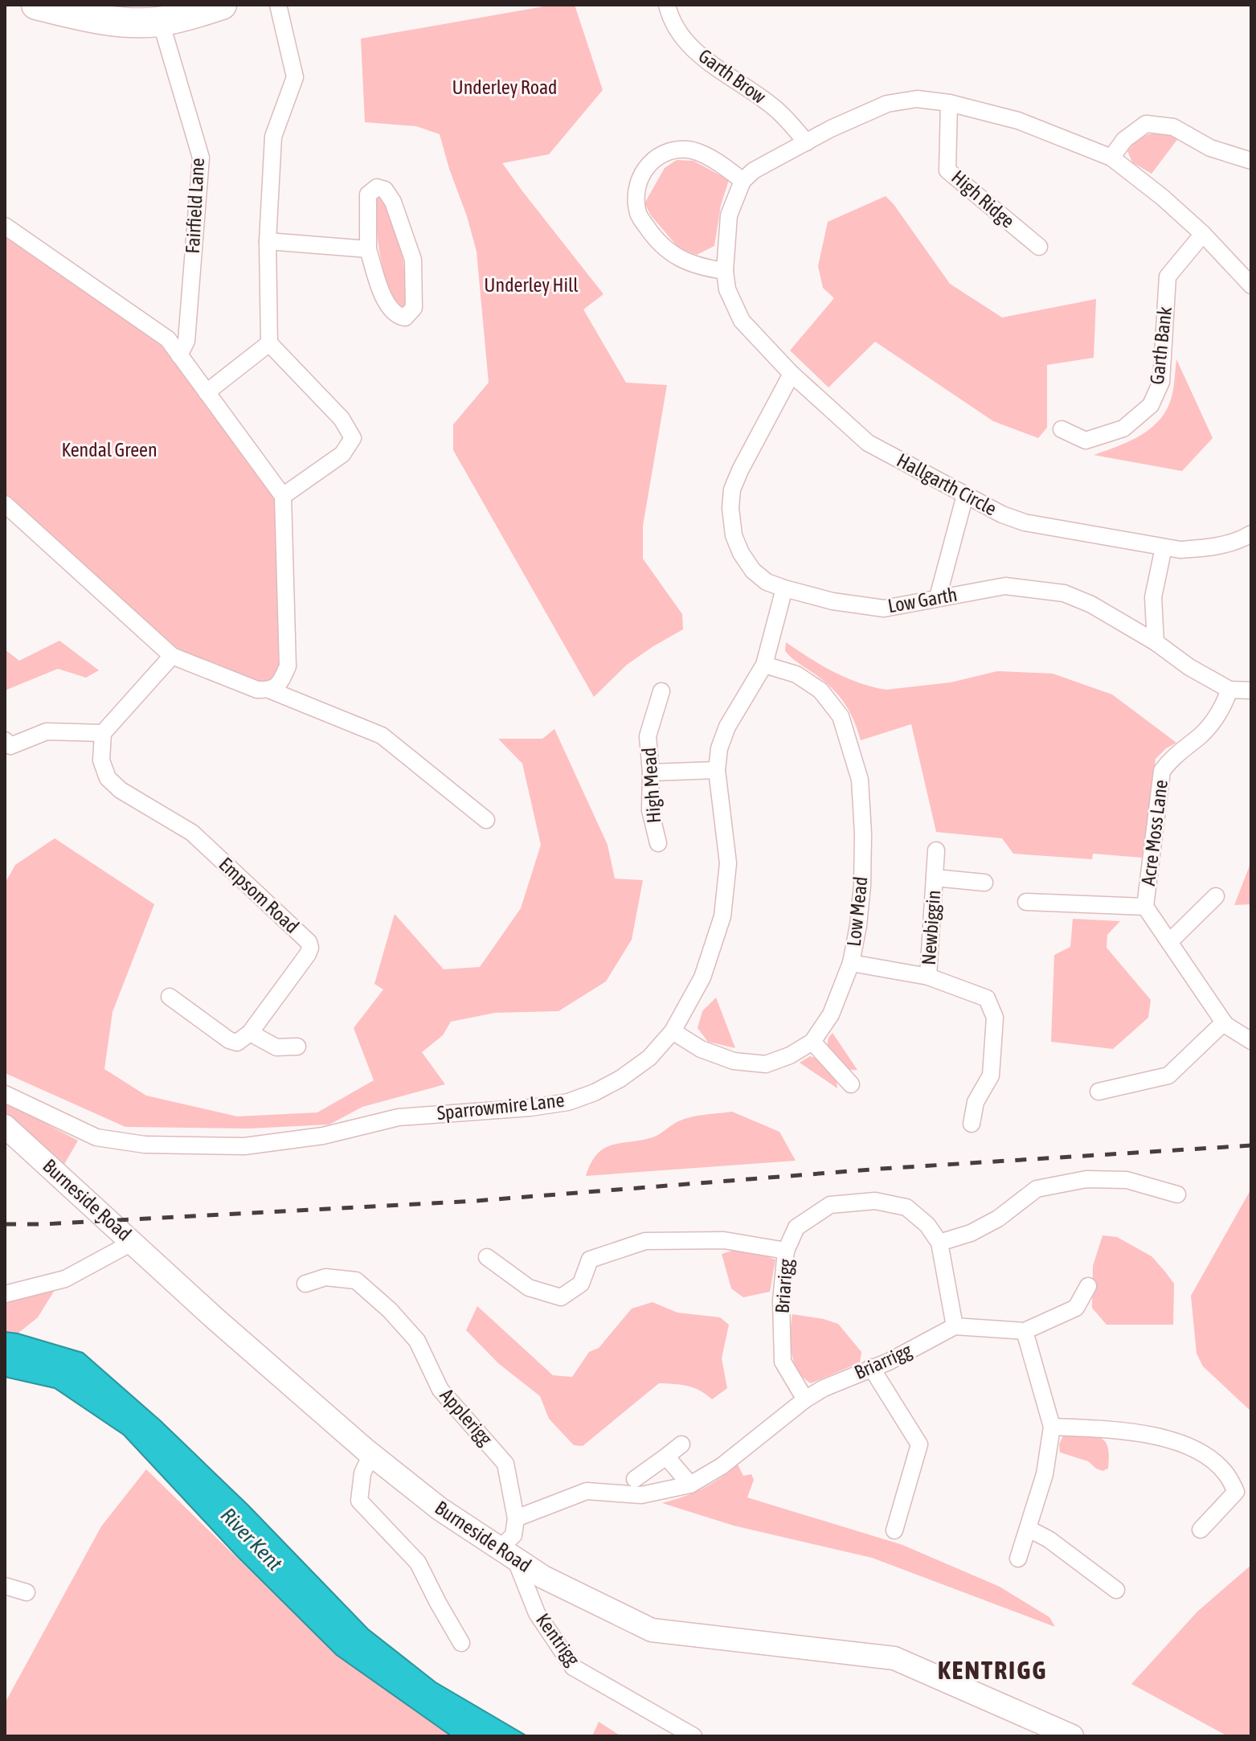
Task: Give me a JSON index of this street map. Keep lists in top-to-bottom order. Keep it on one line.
{"streets":{"street":["Garth Brow","High Ridge","Fairfield Lane","Garth Bank","Hallgarth Circle","Low Garth","High Mead","Acre Moss Lane","Empsom Road","Low Mead","Newbiggin","Sparrowmire Lane","Burneside Road","Briarigg","Briarrigg","Applerigg","Kentrigg"]},"crossings":[["Hallgarth Circle","Low Garth"],["Low Garth","Acre Moss Lane"],["Low Garth","Sparrowmire Lane"],["Low Mead","Sparrowmire Lane"],["Burneside Road","Kentrigg"],["Briarigg","Briarrigg"],["Briarrigg","Applerigg"]],"districts":["KENTRIGG"],"water":["River Kent"],"parks":["Underley Road","Underley Hill","Kendal Green"]}
